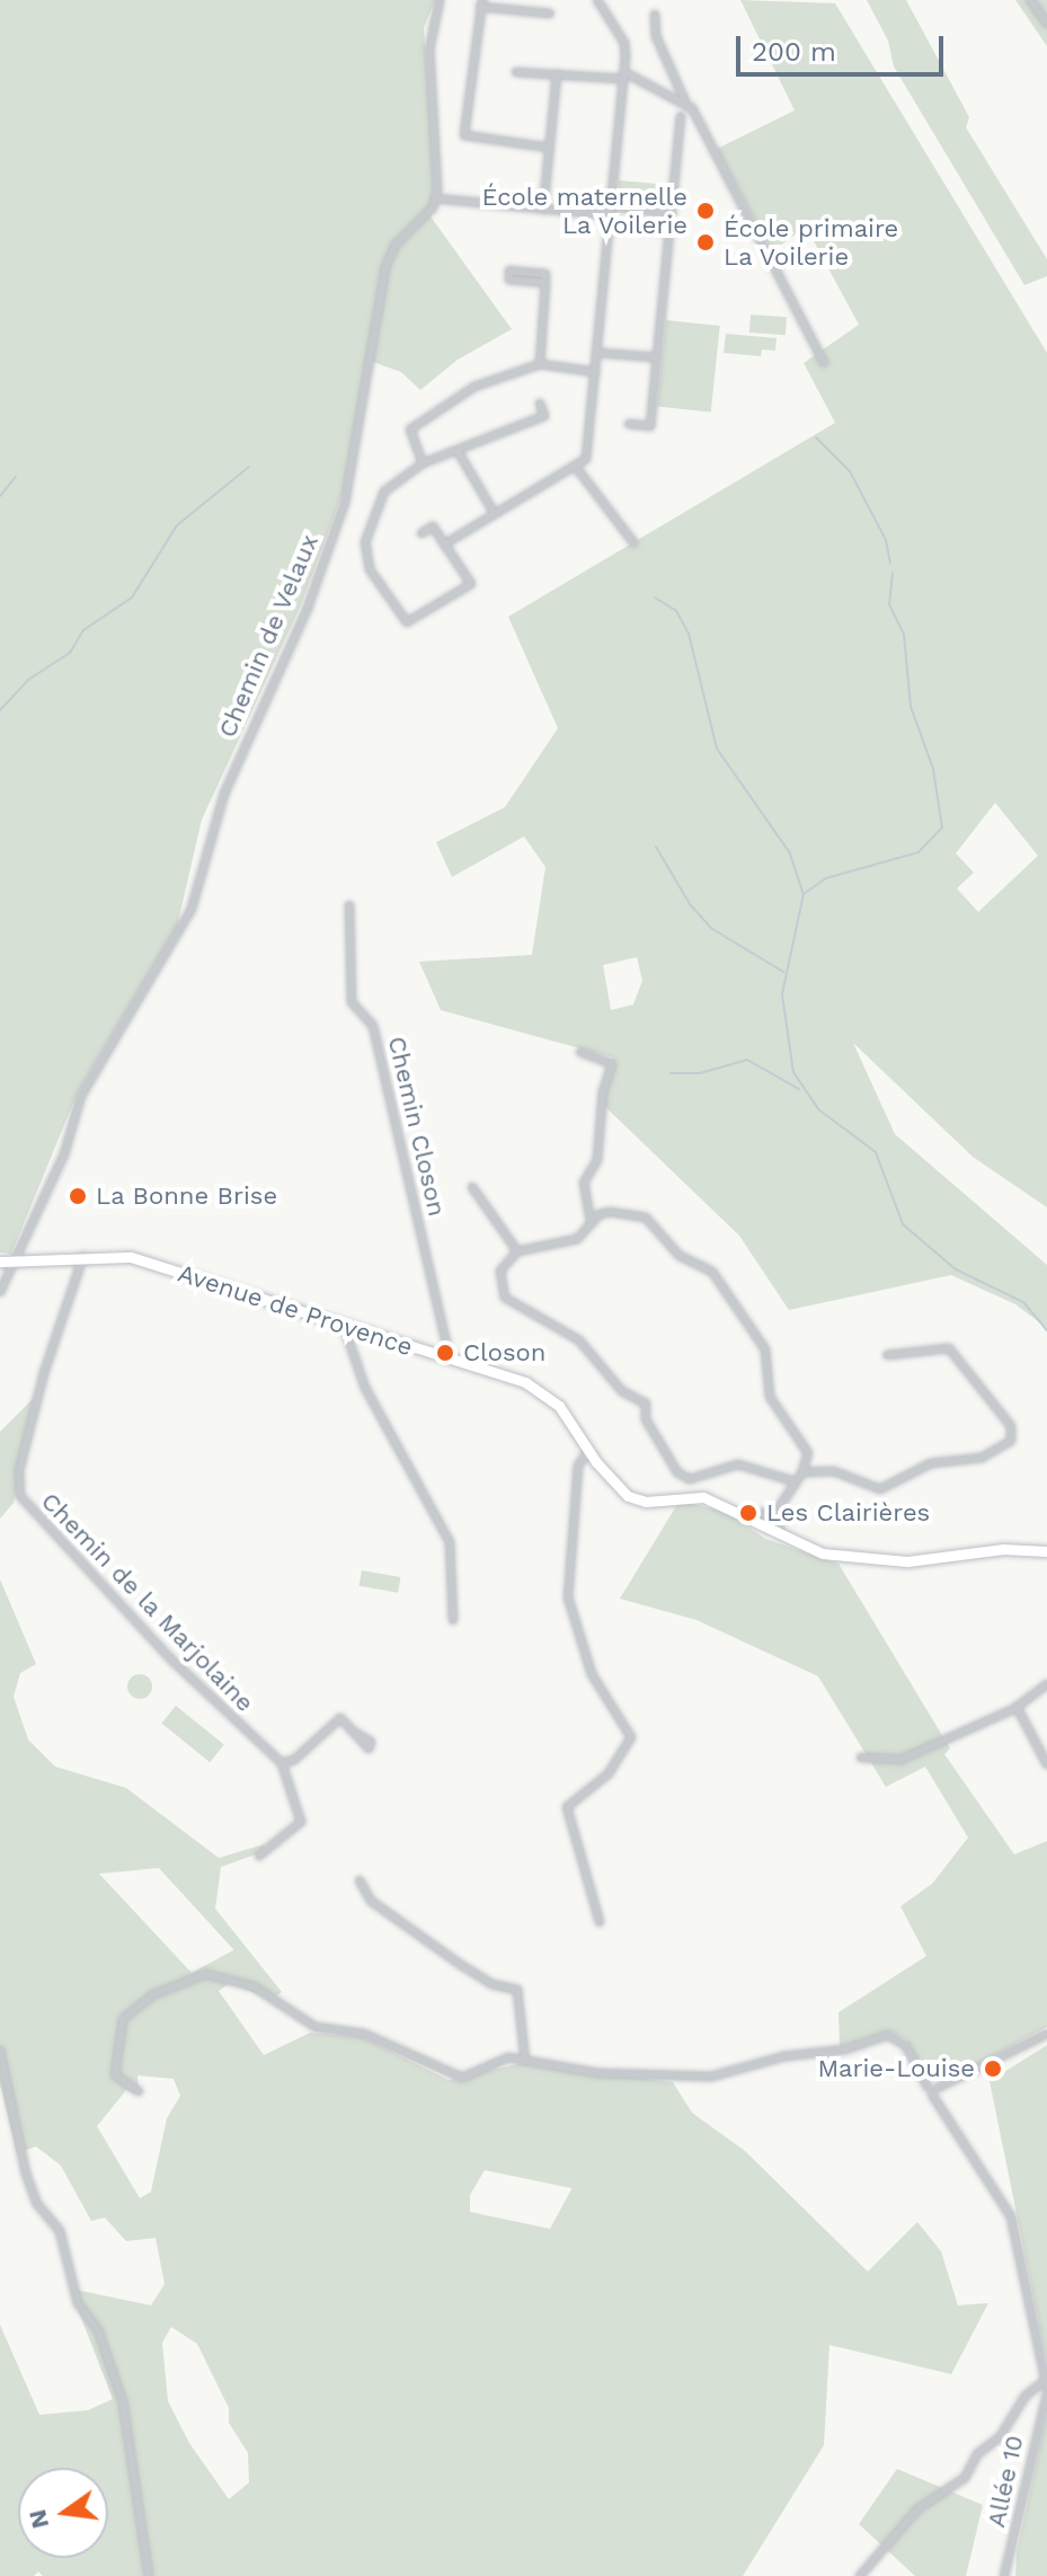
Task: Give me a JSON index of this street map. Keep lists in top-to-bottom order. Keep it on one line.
{"streets":{"street":["Chemin de Velaux","Chemin Closon","Avenue de Provence","Chemin de la Marjolaine","Allée 10"]},"crossings":[["Chemin de Velaux","Avenue de Provence"],["Chemin Closon","Avenue de Provence"],["Avenue de Provence","Chemin de la Marjolaine"]],"places":["École maternelle La Voilerie","École primaire La Voilerie","La Bonne Brise","Closon","Les Clairières","Marie-Louise"],"scale_bar":"200 m","north":"left"}
